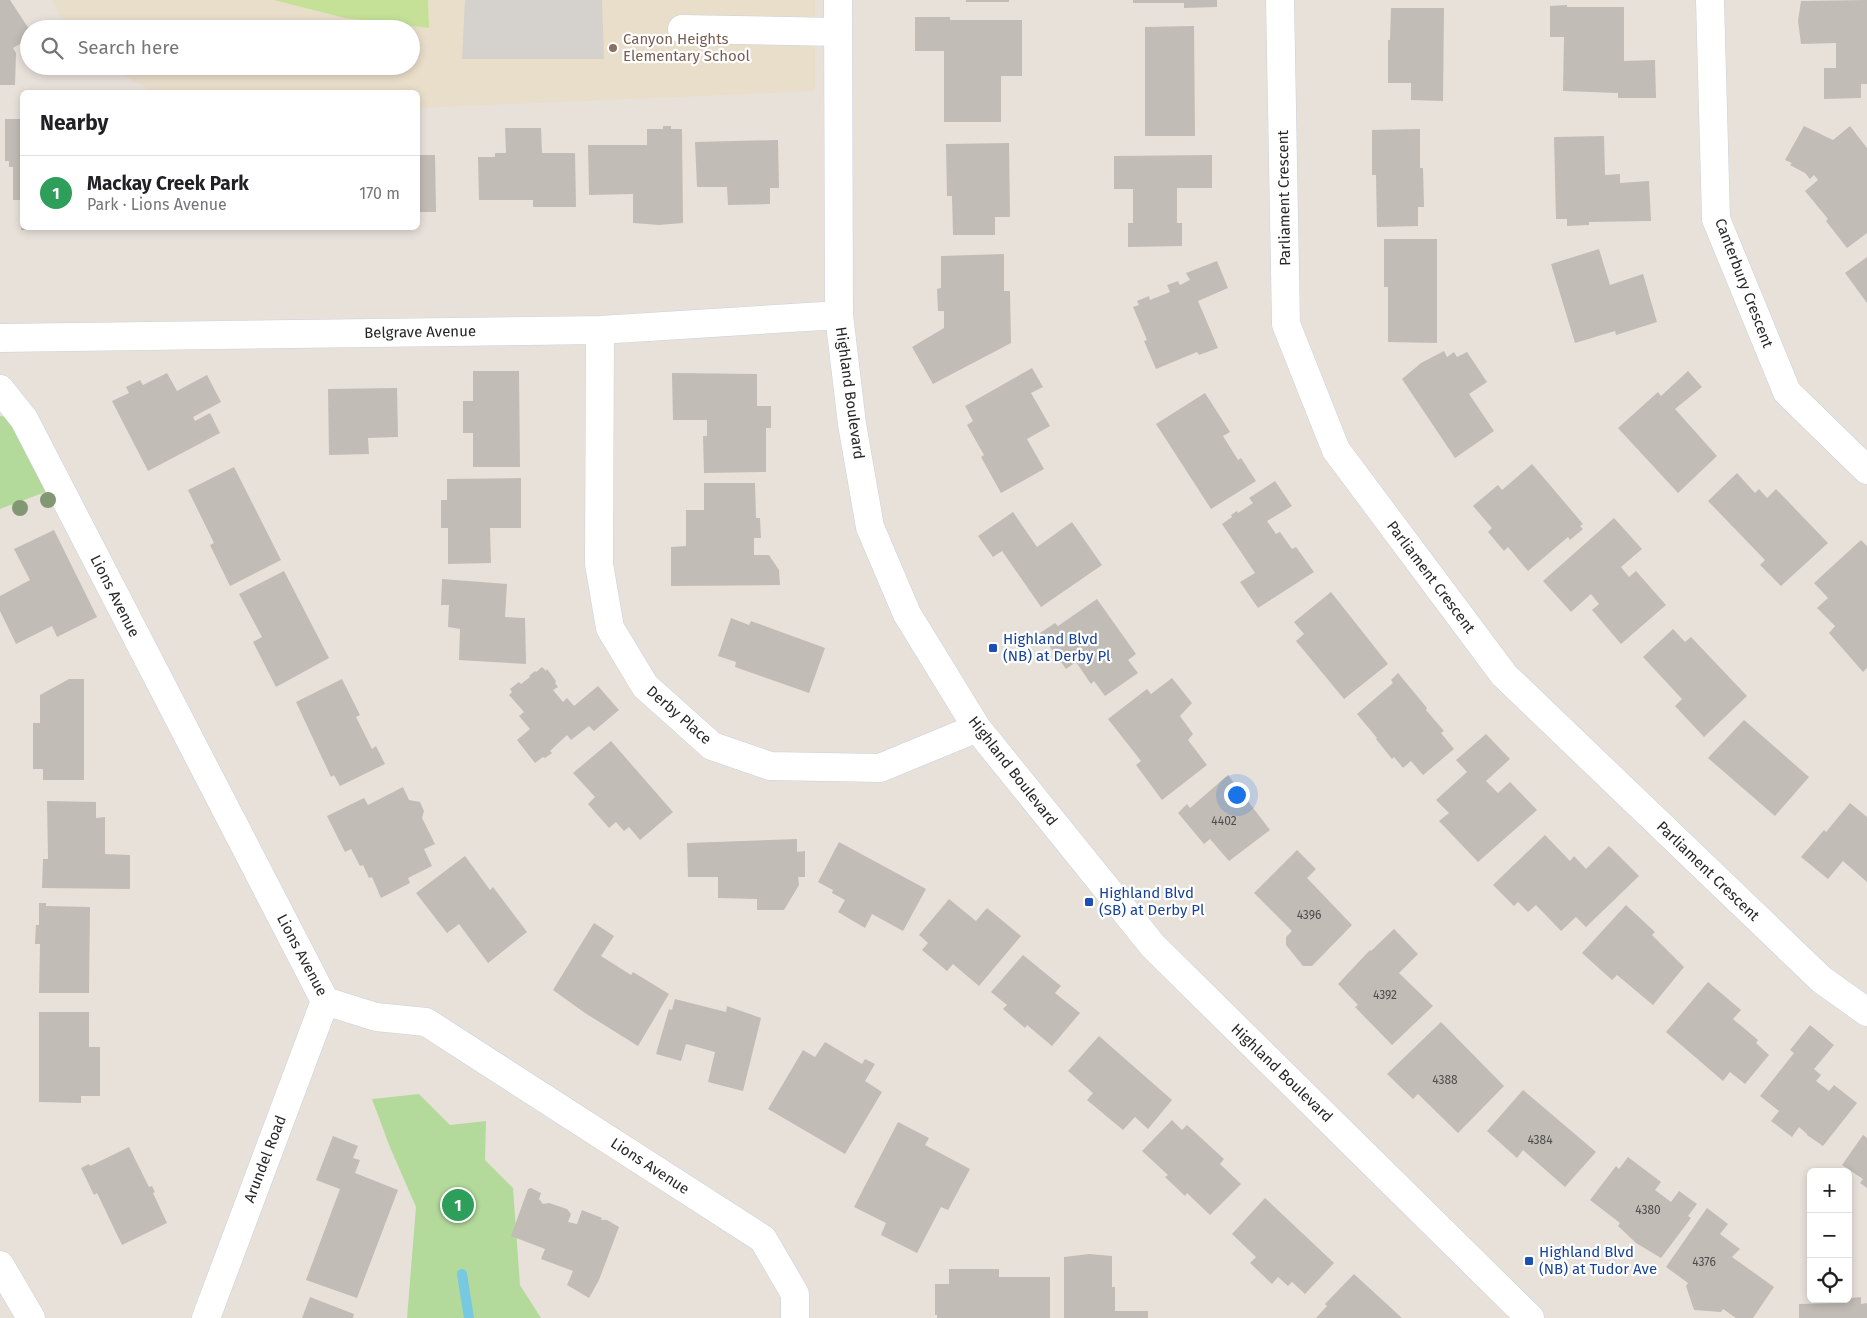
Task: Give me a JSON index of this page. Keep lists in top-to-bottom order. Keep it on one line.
{"streets":{"street":["Parliament Crescent","Canterbury Crescent","Belgrave Avenue","Highland Boulevard","Lions Avenue","Derby Place","Arundel Road"]},"crossings":[["Belgrave Avenue","Highland Boulevard"],["Belgrave Avenue","Derby Place"],["Highland Boulevard","Derby Place"],["Lions Avenue","Arundel Road"]],"places":{"other":["Canyon Heights Elementary School"],"transit":["Highland Blvd (NB) at Derby Pl","Highland Blvd (SB) at Derby Pl","Highland Blvd (NB) at Tudor Ave"]},"house_numbers":["4402","4396","4392","4388","4384","4380","4376"],"page":{"search":"Search here","heading":"Nearby","list":[{"mark":"1","name":"Mackay Creek Park","note":"Park · Lions Avenue","value":"170 m"}],"map_buttons":["+","−"],"pins":"1"}}
